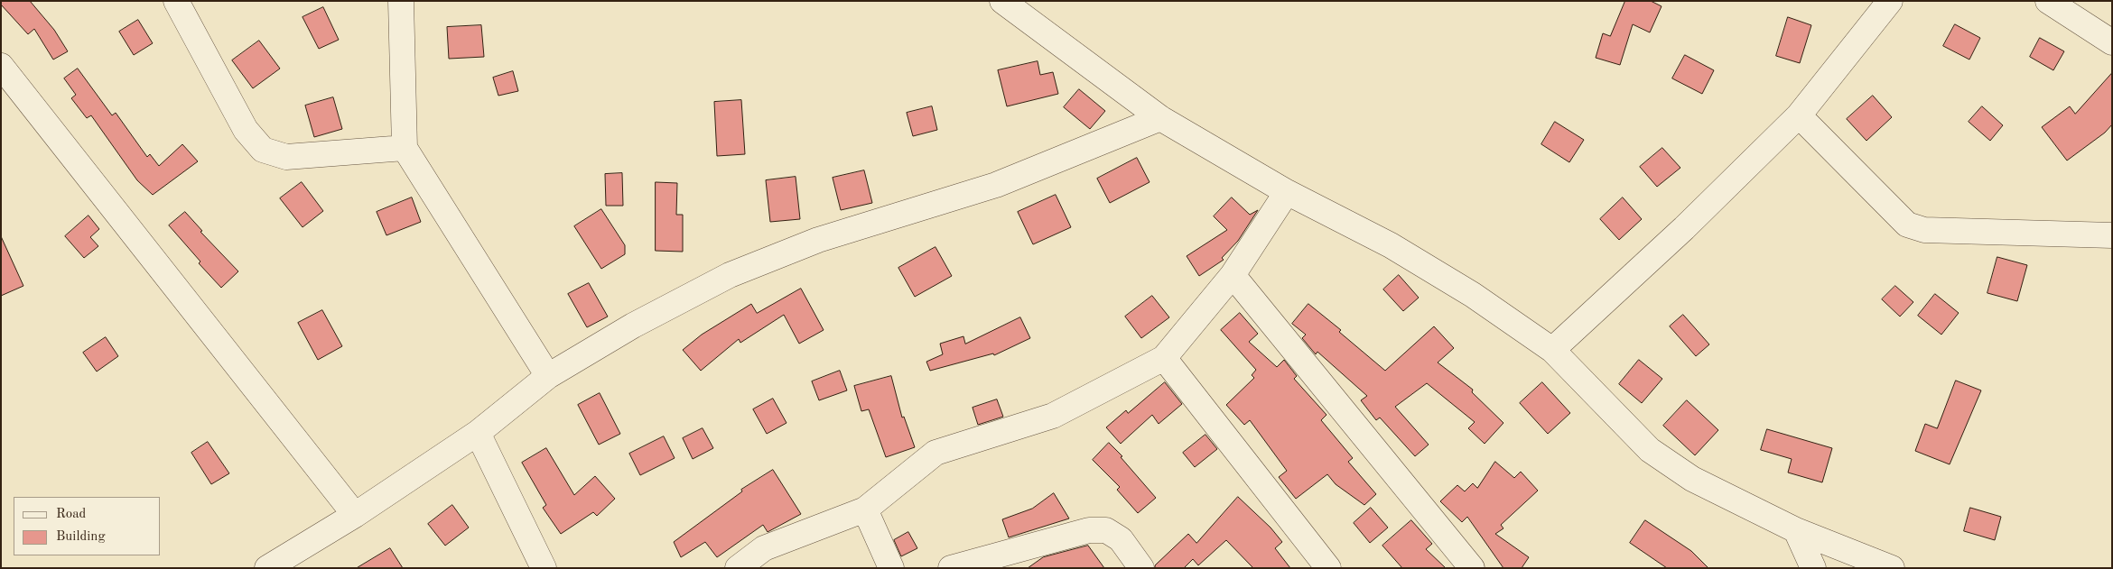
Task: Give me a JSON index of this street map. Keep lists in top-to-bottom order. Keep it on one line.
{"legend":["Road","Building"]}
